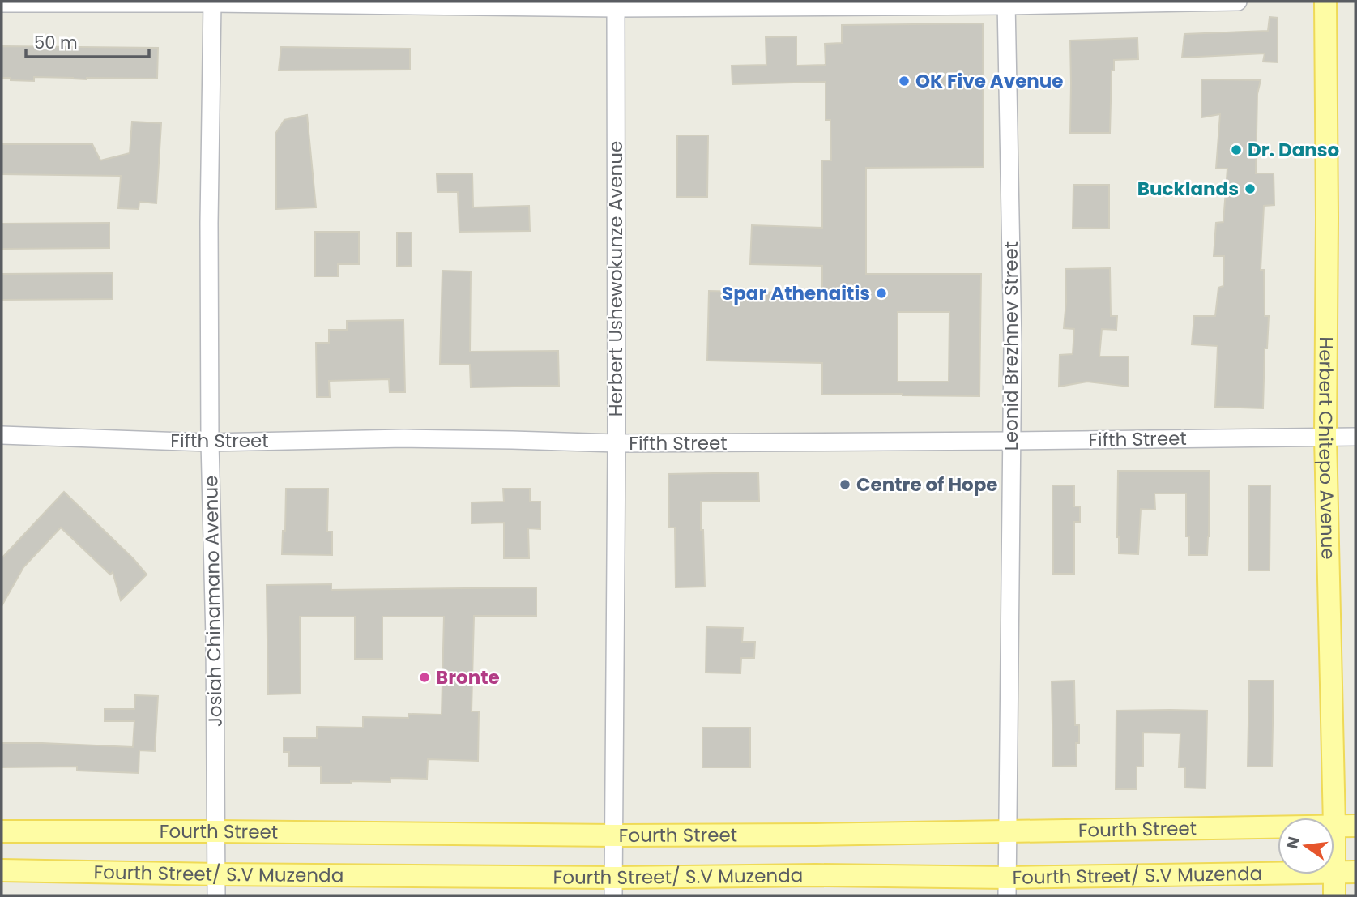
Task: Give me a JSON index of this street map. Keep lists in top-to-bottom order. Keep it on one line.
{"streets":{"main road":["Herbert Chitepo Avenue","Fourth Street","Fourth Street/ S.V Muzenda"],"street":["Herbert Ushewokunze Avenue","Leonid Brezhnev Street","Fifth Street","Josiah Chinamano Avenue"]},"crossings":[["Herbert Ushewokunze Avenue","Fifth Street"],["Herbert Ushewokunze Avenue","Fourth Street"],["Herbert Ushewokunze Avenue","Fourth Street/ S.V Muzenda"],["Leonid Brezhnev Street","Fifth Street"],["Leonid Brezhnev Street","Fourth Street"],["Leonid Brezhnev Street","Fourth Street/ S.V Muzenda"],["Fifth Street","Herbert Chitepo Avenue"],["Fifth Street","Josiah Chinamano Avenue"],["Herbert Chitepo Avenue","Fourth Street"],["Herbert Chitepo Avenue","Fourth Street/ S.V Muzenda"],["Josiah Chinamano Avenue","Fourth Street"],["Josiah Chinamano Avenue","Fourth Street/ S.V Muzenda"]],"places":["OK Five Avenue","Dr. Danso","Bucklands","Spar Athenaitis","Centre of Hope","Bronte"],"scale_bar":"50 m","north":"left"}
